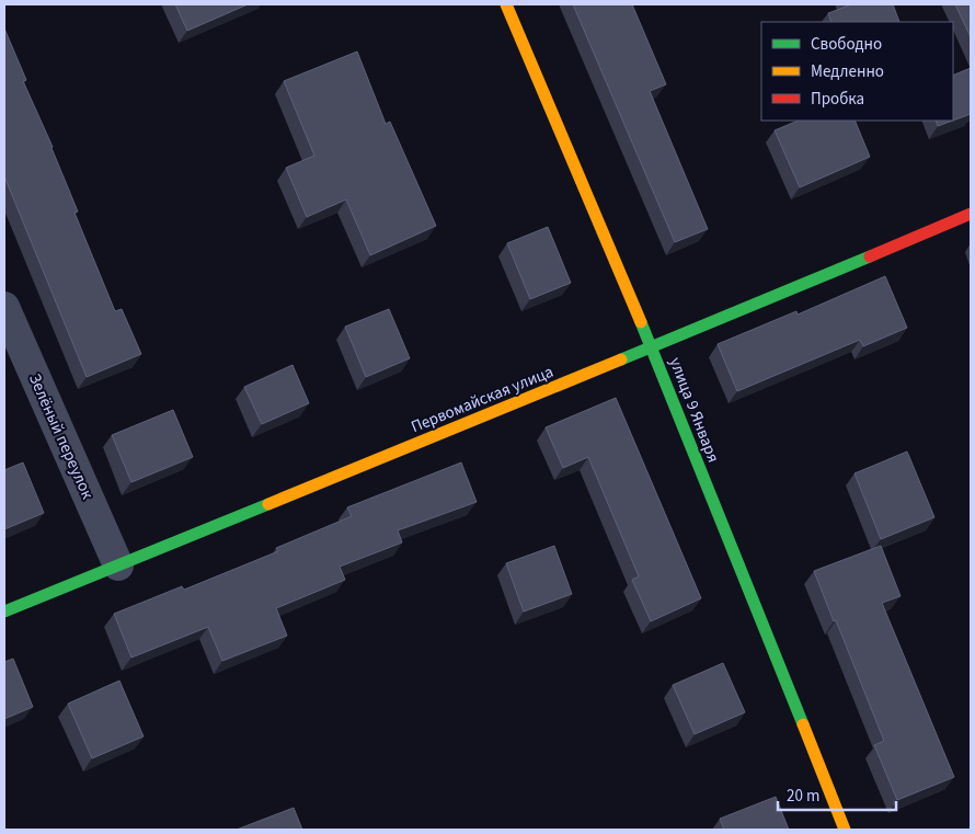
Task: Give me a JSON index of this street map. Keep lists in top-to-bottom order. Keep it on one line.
{"streets":{"main road":["Первомайская улица","улица 9 Января"],"street":["Зелёный переулок"]},"crossings":[["Первомайская улица","улица 9 Января"],["Первомайская улица","Зелёный переулок"]],"legend":["Свободно","Медленно","Пробка"],"scale_bar":"20 m"}
